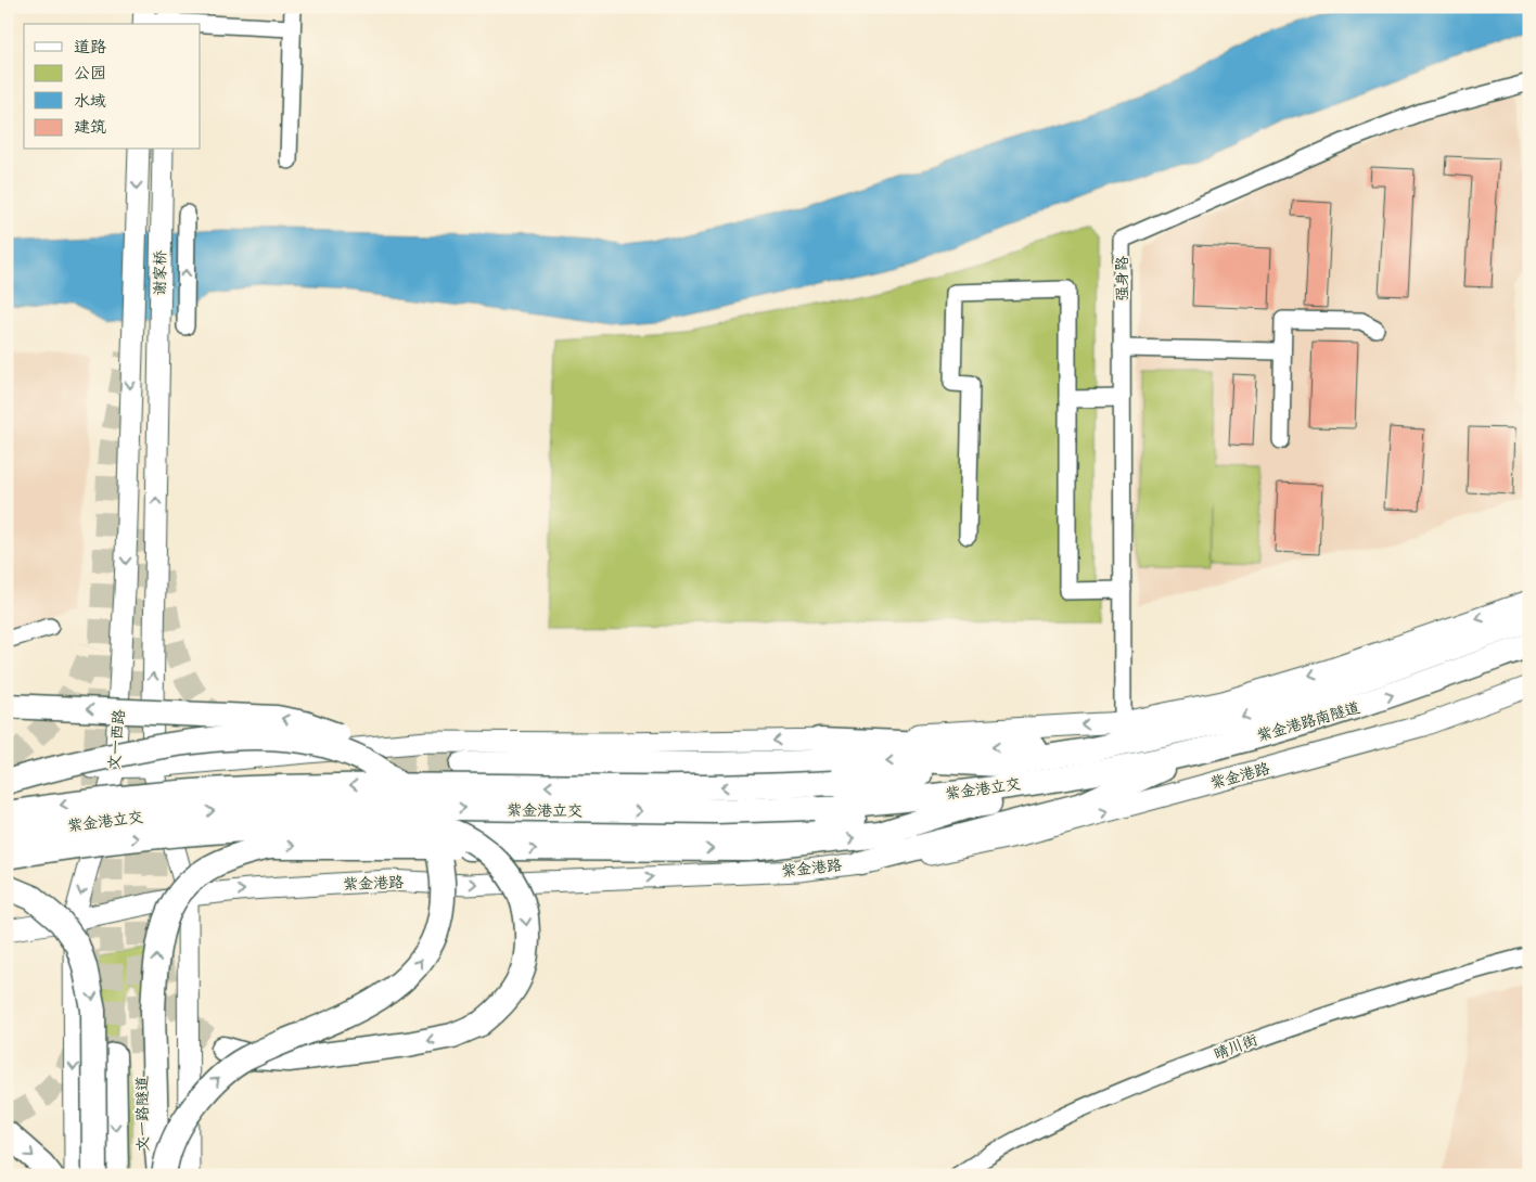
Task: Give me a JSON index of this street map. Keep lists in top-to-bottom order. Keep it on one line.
{"streets":{"highway":["紫金港路南隧道","紫金港立交","文一路隧道"],"main road":["谢家桥","文一西路","紫金港路"],"street":["强身路","晴川街"]},"crossings":[["谢家桥","文一西路"],["紫金港路南隧道","紫金港立交"],["文一西路","紫金港路"]],"legend":["道路","公园","水域","建筑"]}
